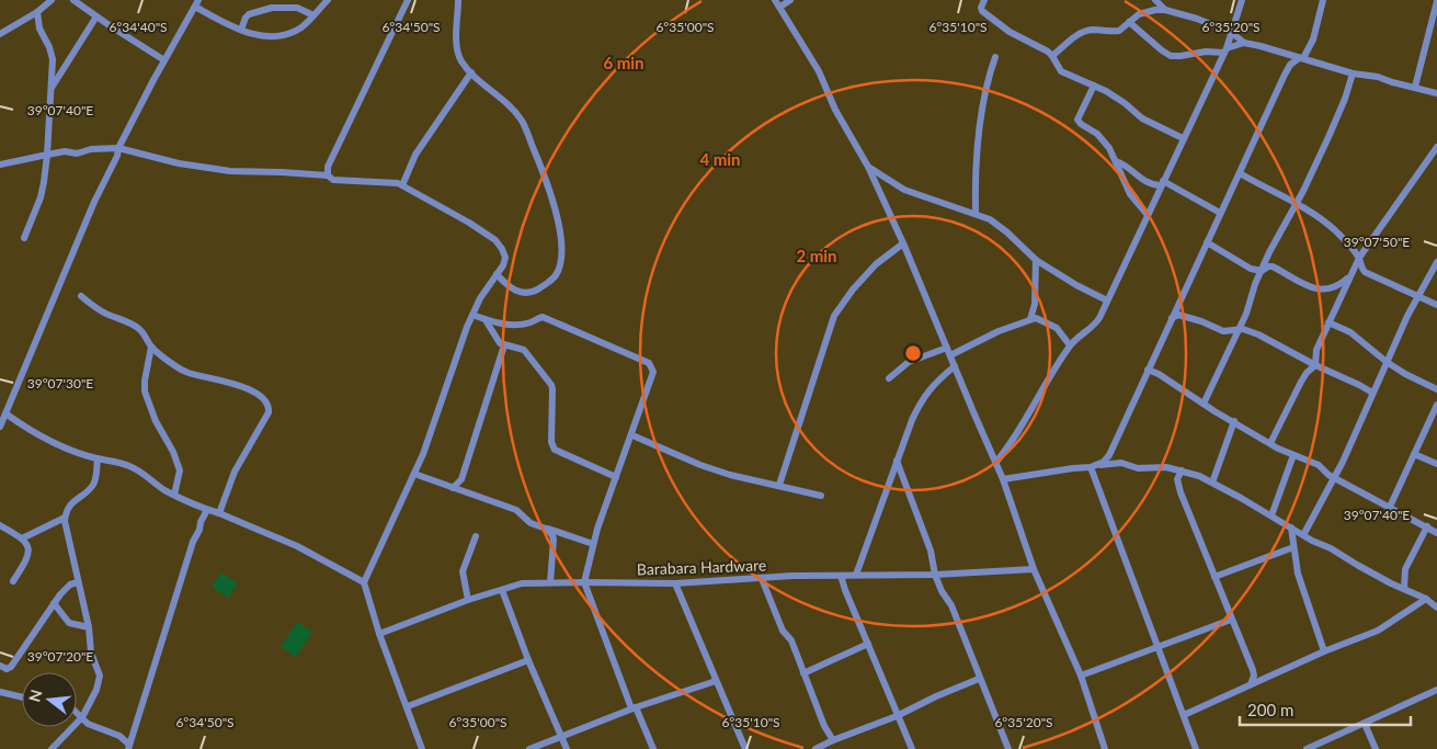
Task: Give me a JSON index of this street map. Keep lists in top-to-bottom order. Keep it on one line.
{"streets":{"street":["Barabara Hardware"]},"scale_bar":"200 m","north":"left","coordinates":["6°34'40\"S","6°34'50\"S","6°35'00\"S","6°35'10\"S","6°35'20\"S","39°07'40\"E","39°07'50\"E","39°07'30\"E","39°07'20\"E"],"rings":["6 min","4 min","2 min"]}
